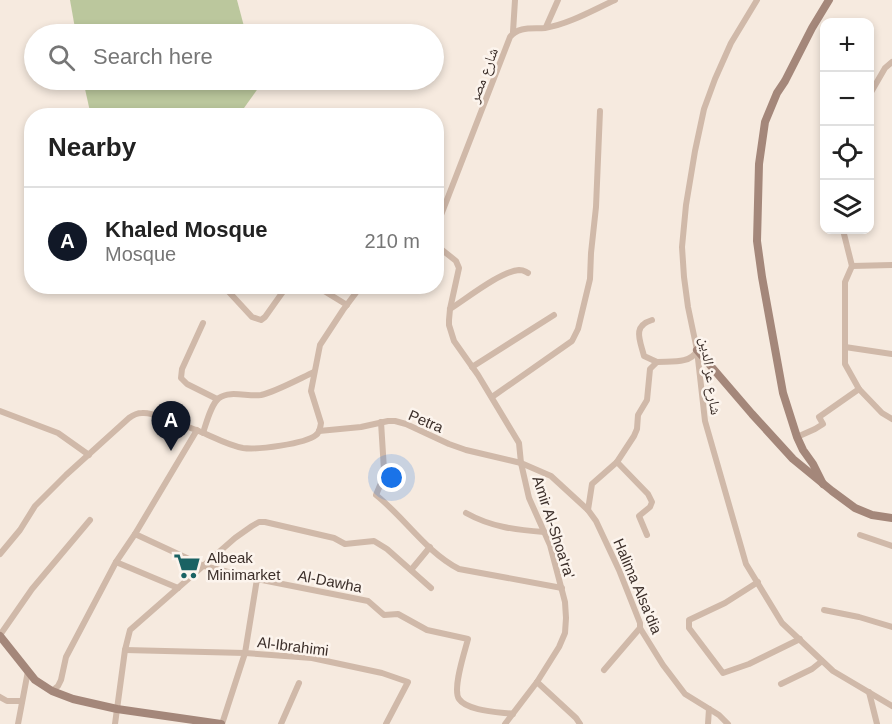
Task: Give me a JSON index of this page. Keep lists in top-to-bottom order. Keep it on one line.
{"streets":{"street":["شارع مصر","شارع عز الدين","Petra","Amir Al-Shoa'ra'","Al-Dawha","Halima Alsa'dia","Al-Ibrahimi"]},"crossings":[["Petra","Amir Al-Shoa'ra'"],["Petra","Halima Alsa'dia"],["Amir Al-Shoa'ra'","Al-Dawha"],["Amir Al-Shoa'ra'","Halima Alsa'dia"]],"places":{"supermarket":["Albeak Minimarket"]},"page":{"map_buttons":["+","−"],"search":"Search here","heading":"Nearby","list":[{"mark":"A","name":"Khaled Mosque","note":"Mosque","value":"210 m"}],"pins":"A"}}
